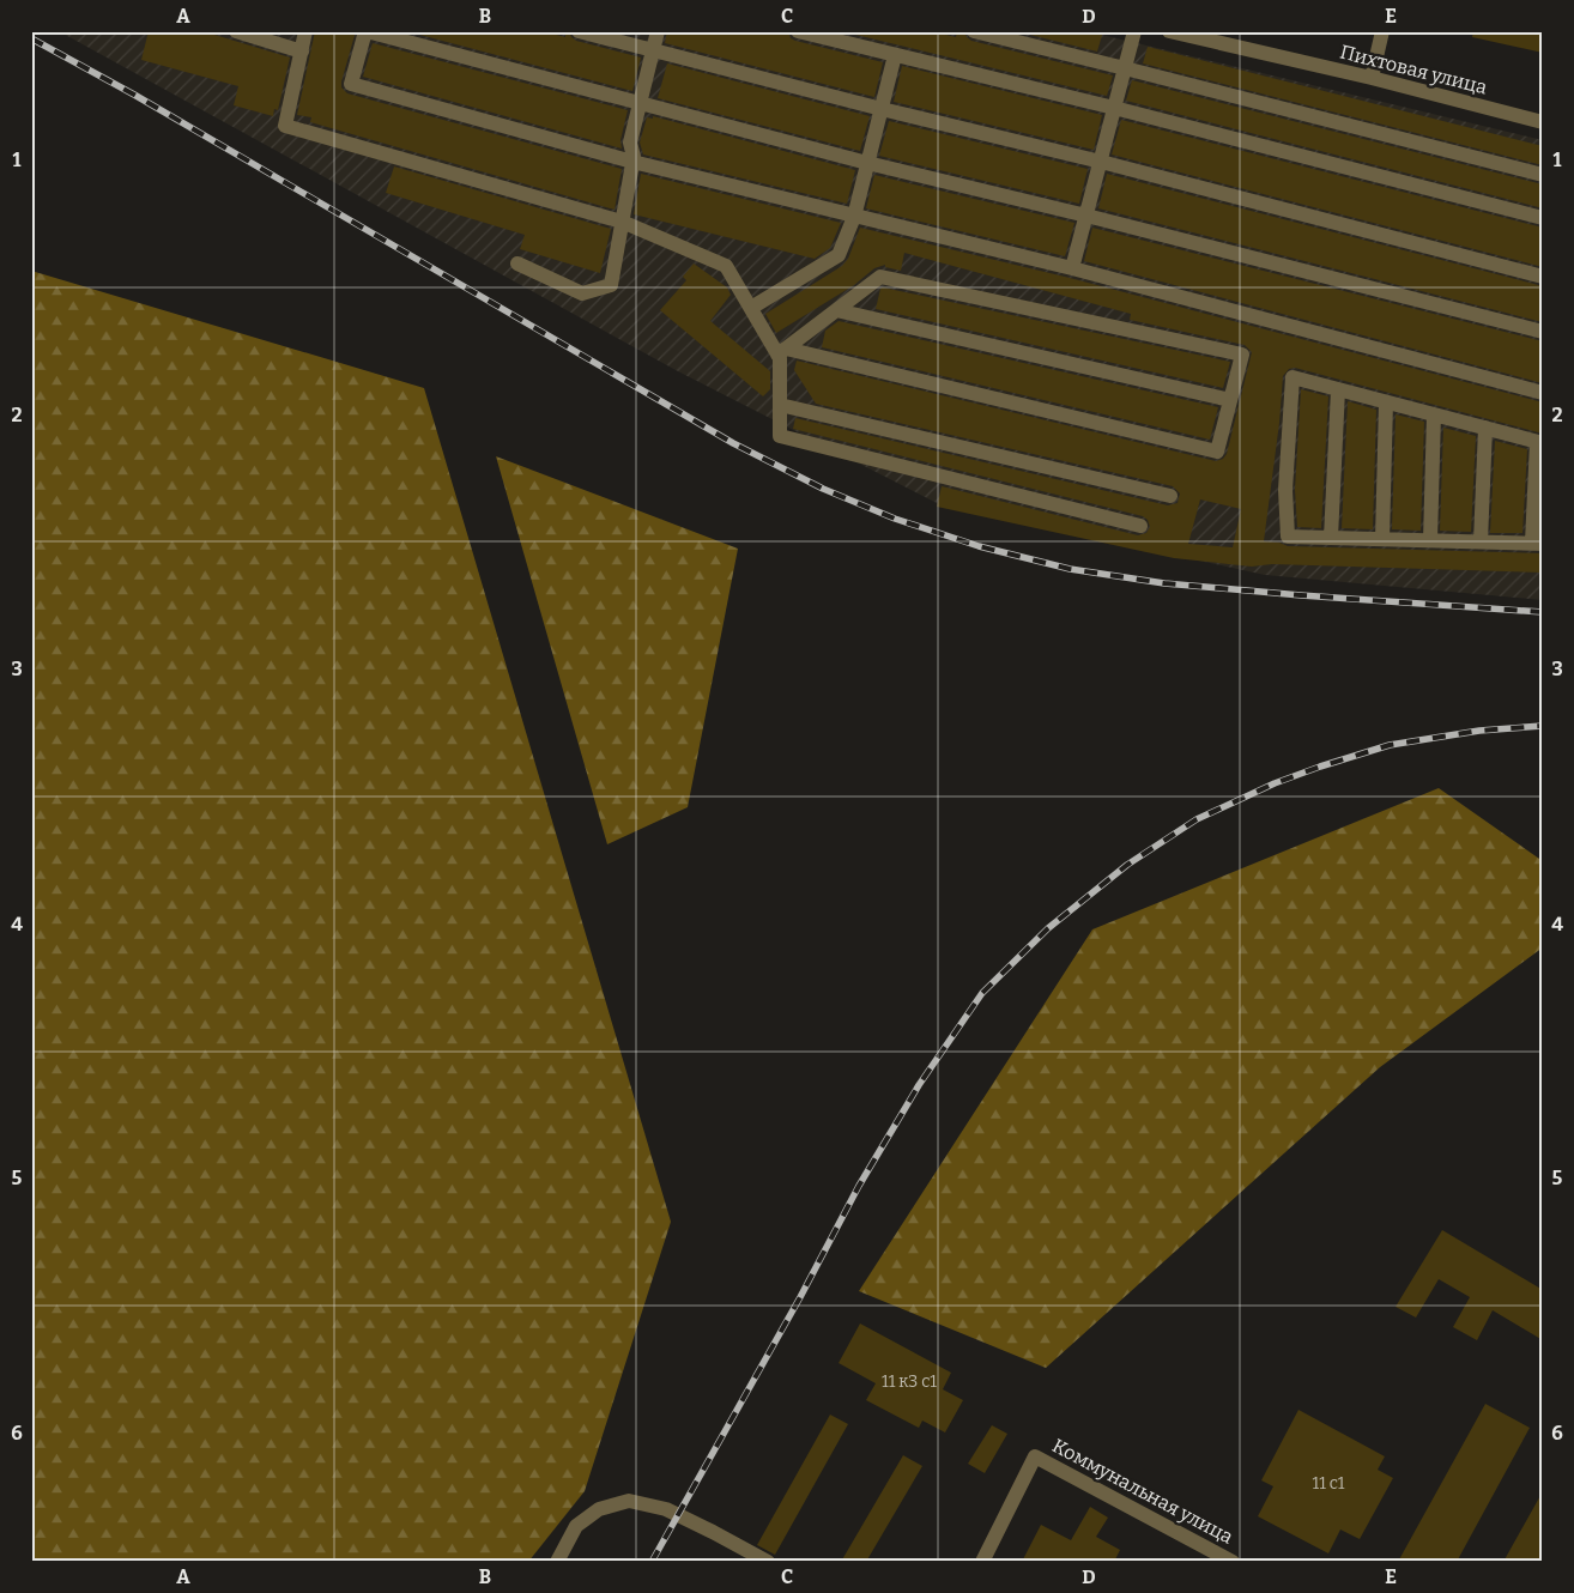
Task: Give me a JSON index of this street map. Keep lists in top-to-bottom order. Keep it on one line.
{"streets":{"street":["Пихтовая улица","Коммунальная улица"]},"house_numbers":["11 к3 с1","11 с1"],"grid":{"columns":["A","B","C","D","E"],"rows":["1","2","3","4","5","6"]}}
